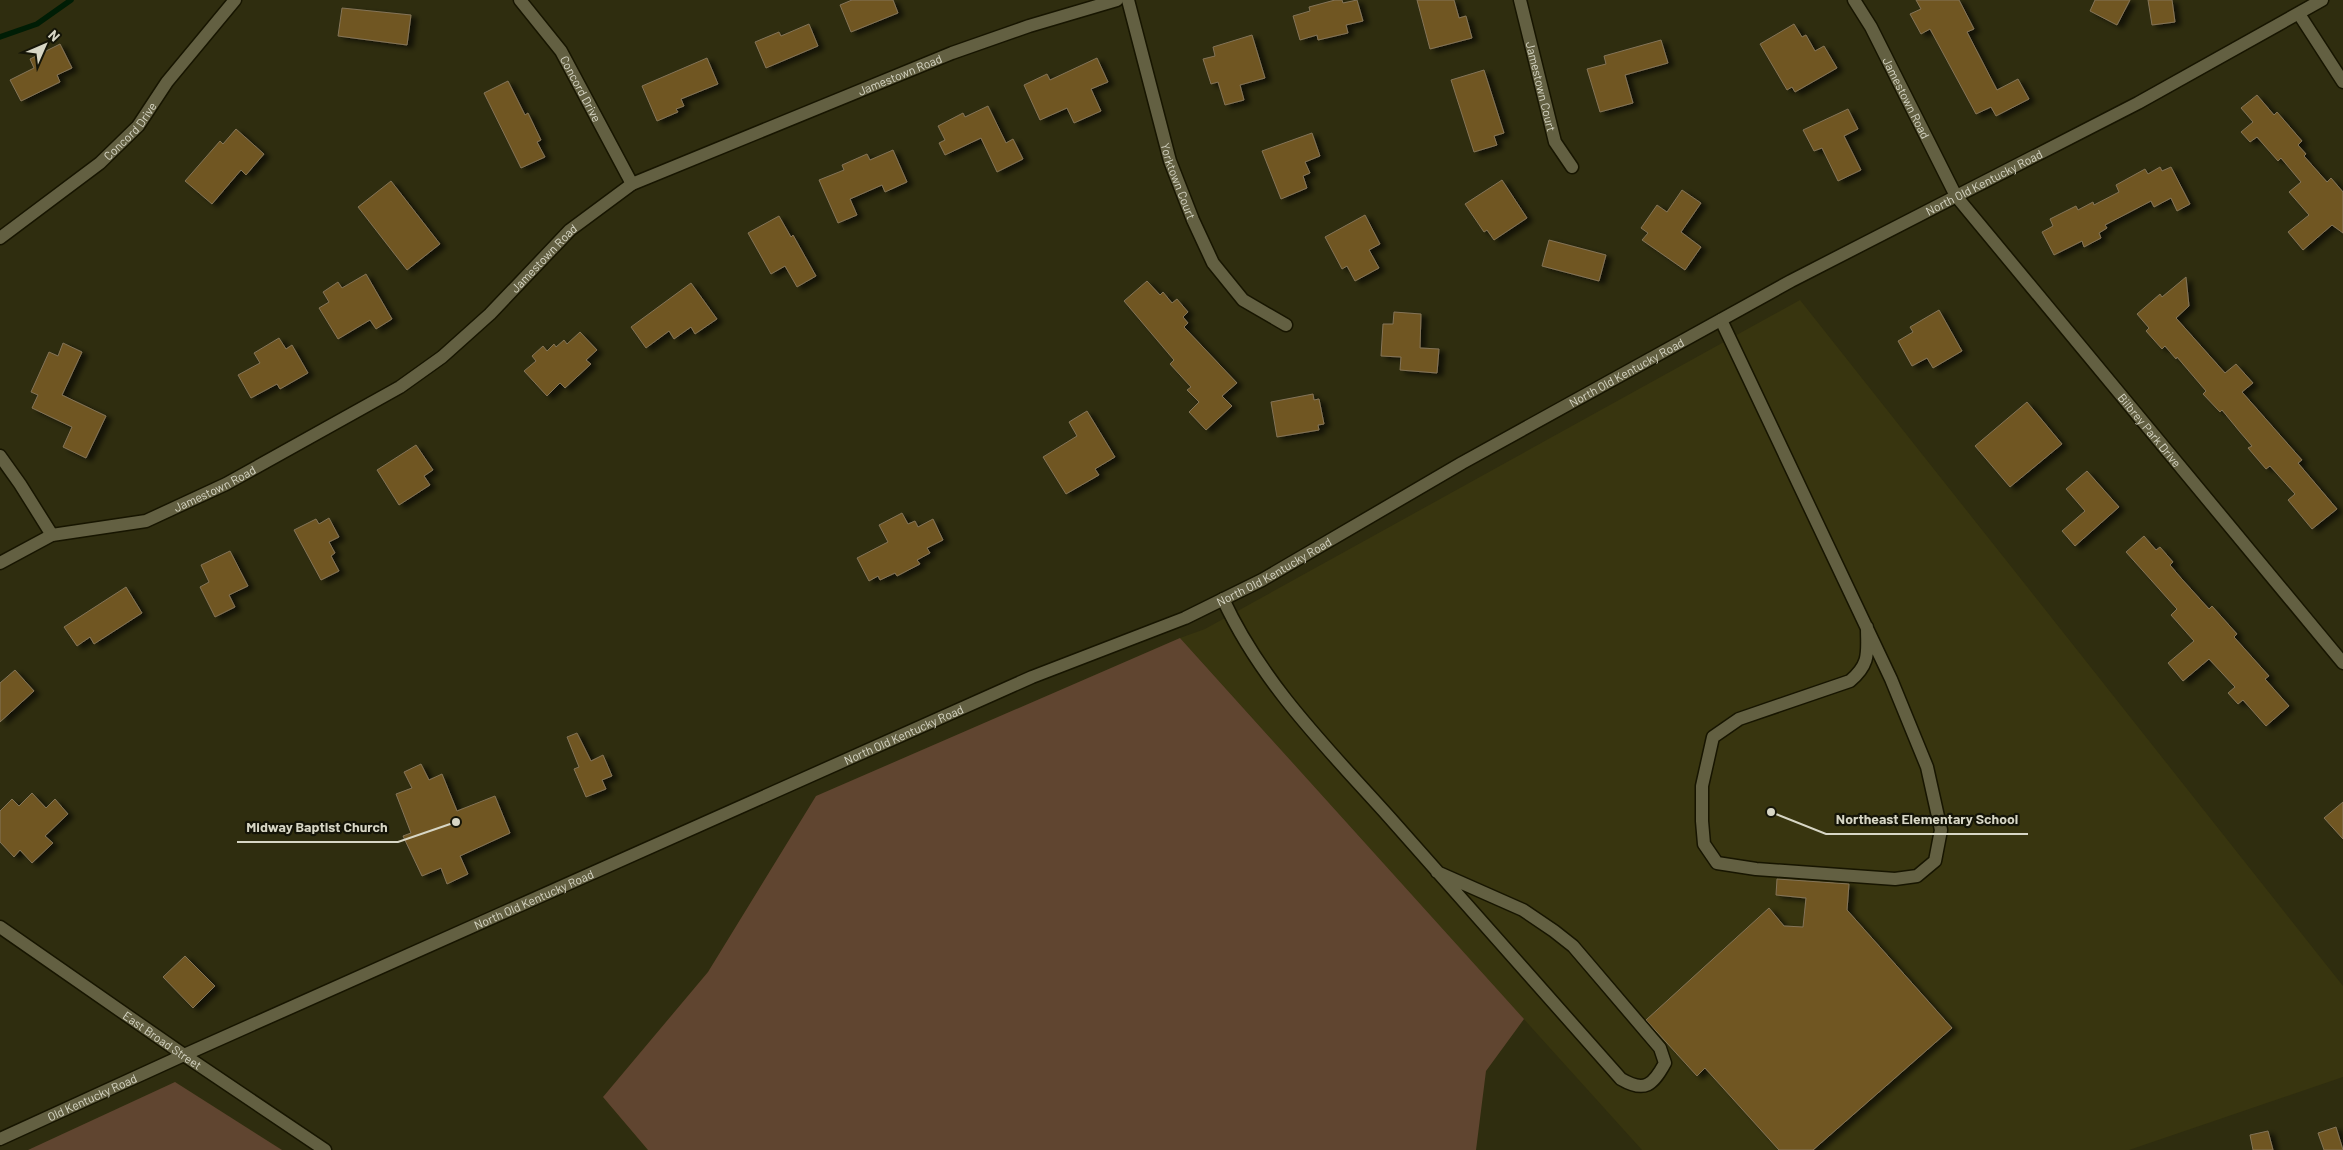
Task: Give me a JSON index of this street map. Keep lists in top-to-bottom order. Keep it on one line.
{"streets":{"street":["Jamestown Road","Jamestown Court","Concord Drive","Yorktown Court","North Old Kentucky Road","Bilbrey Park Drive","East Broad Street","Old Kentucky Road"]},"crossings":[["Jamestown Road","Concord Drive"],["Jamestown Road","North Old Kentucky Road"],["Jamestown Road","Bilbrey Park Drive"],["North Old Kentucky Road","Bilbrey Park Drive"],["North Old Kentucky Road","East Broad Street"],["North Old Kentucky Road","Old Kentucky Road"],["East Broad Street","Old Kentucky Road"]],"places":["Northeast Elementary School","Midway Baptist Church"],"north":"top right"}
